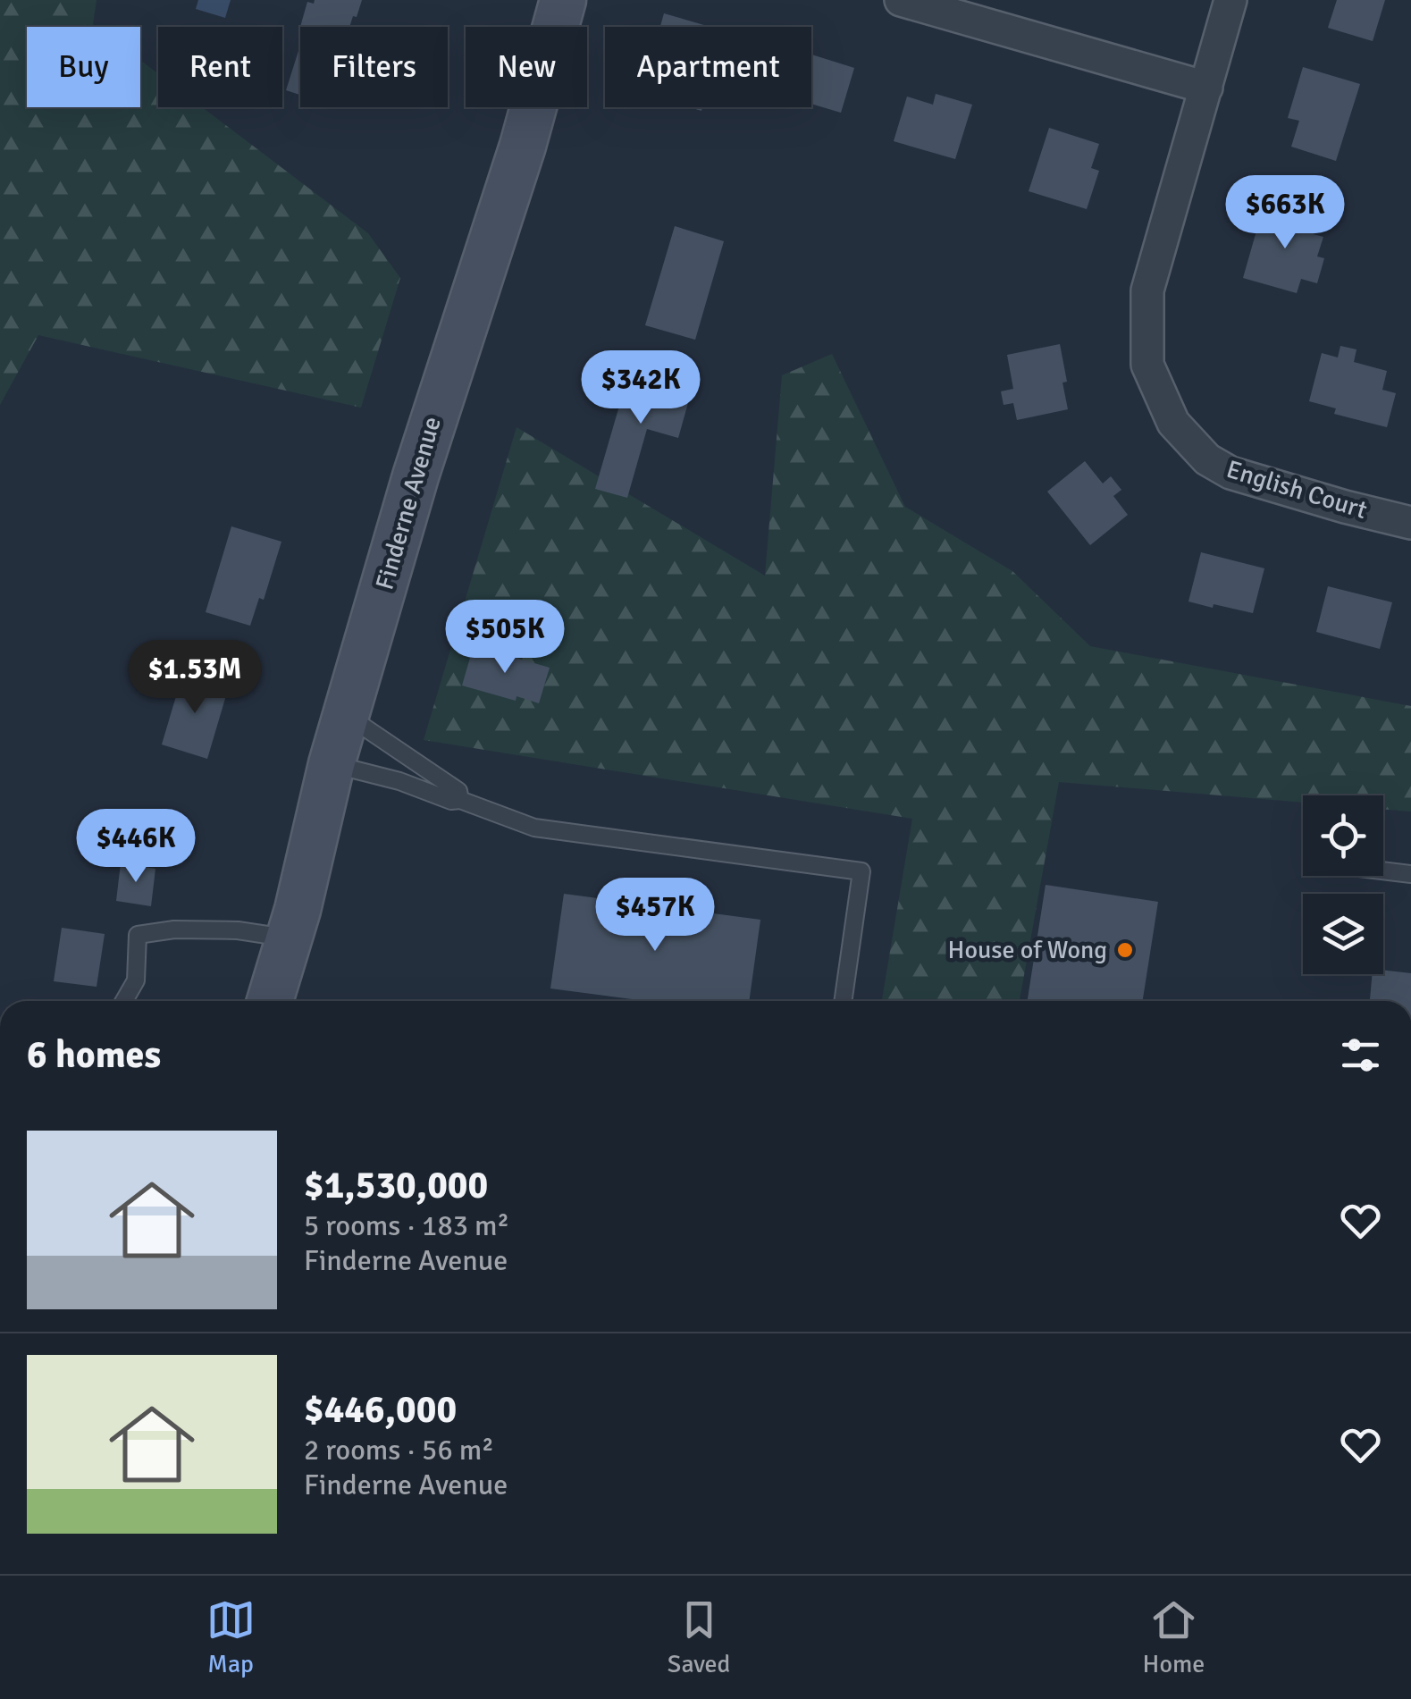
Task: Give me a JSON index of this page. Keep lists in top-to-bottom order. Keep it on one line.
{"streets":{"main road":["Finderne Avenue"],"street":["English Court"]},"places":["House of Wong"],"page":{"chip":["Buy","Rent","Filters","New","Apartment"],"price":["$663K","$342K","$505K","$1.53M","$446K","$457K"],"heading":"6 homes","list":[{"name":"$1,530,000","note":"5 rooms · 183 m² · Finderne Avenue"},{"name":"$446,000","note":"2 rooms · 56 m² · Finderne Avenue"}],"tabs":["Map","Saved","Home"]}}
